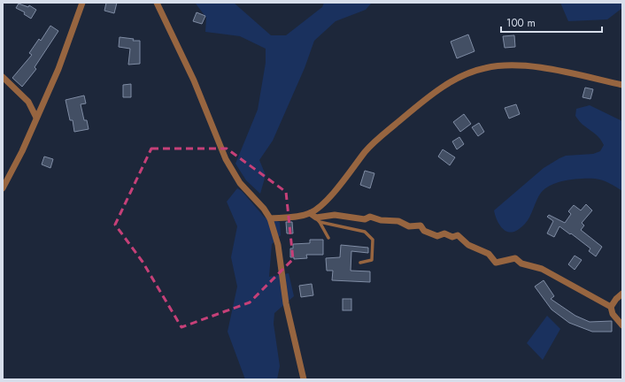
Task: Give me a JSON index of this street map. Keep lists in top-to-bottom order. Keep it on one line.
{"scale_bar":"100 m"}
